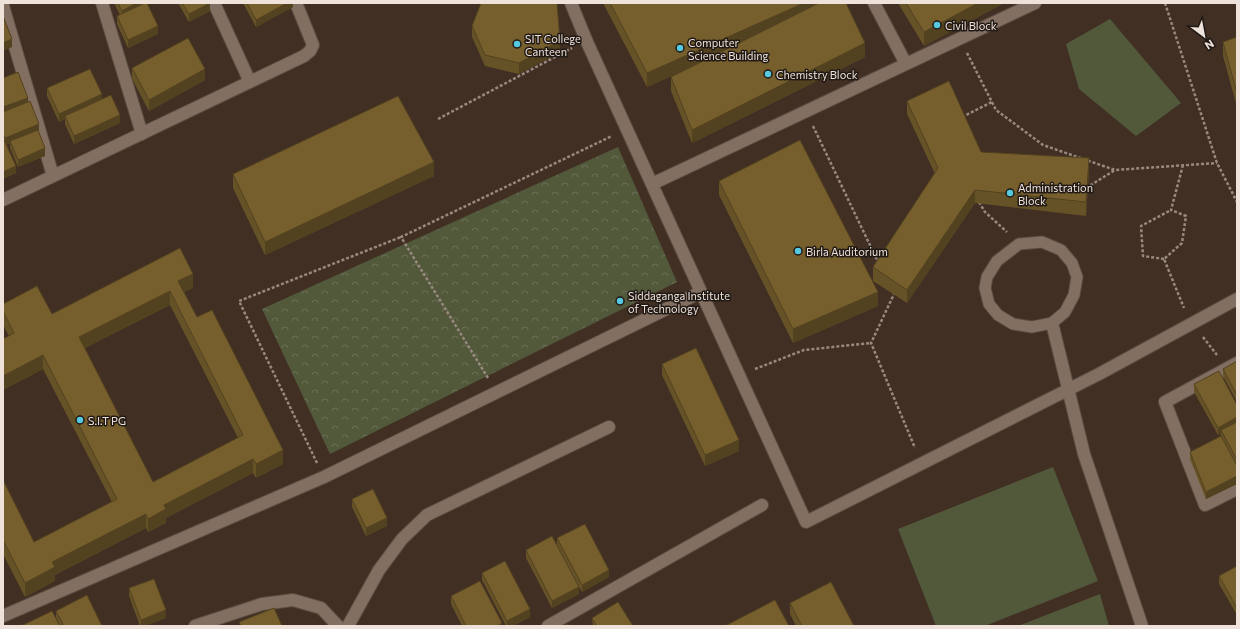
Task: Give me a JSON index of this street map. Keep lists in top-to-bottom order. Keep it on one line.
{"places":["Civil Block","SIT College Canteen","Computer Science Building","Chemistry Block","Administration Block","Birla Auditorium","Siddaganga Institute of Technology","S.I.T PG"],"north":"bottom right"}
